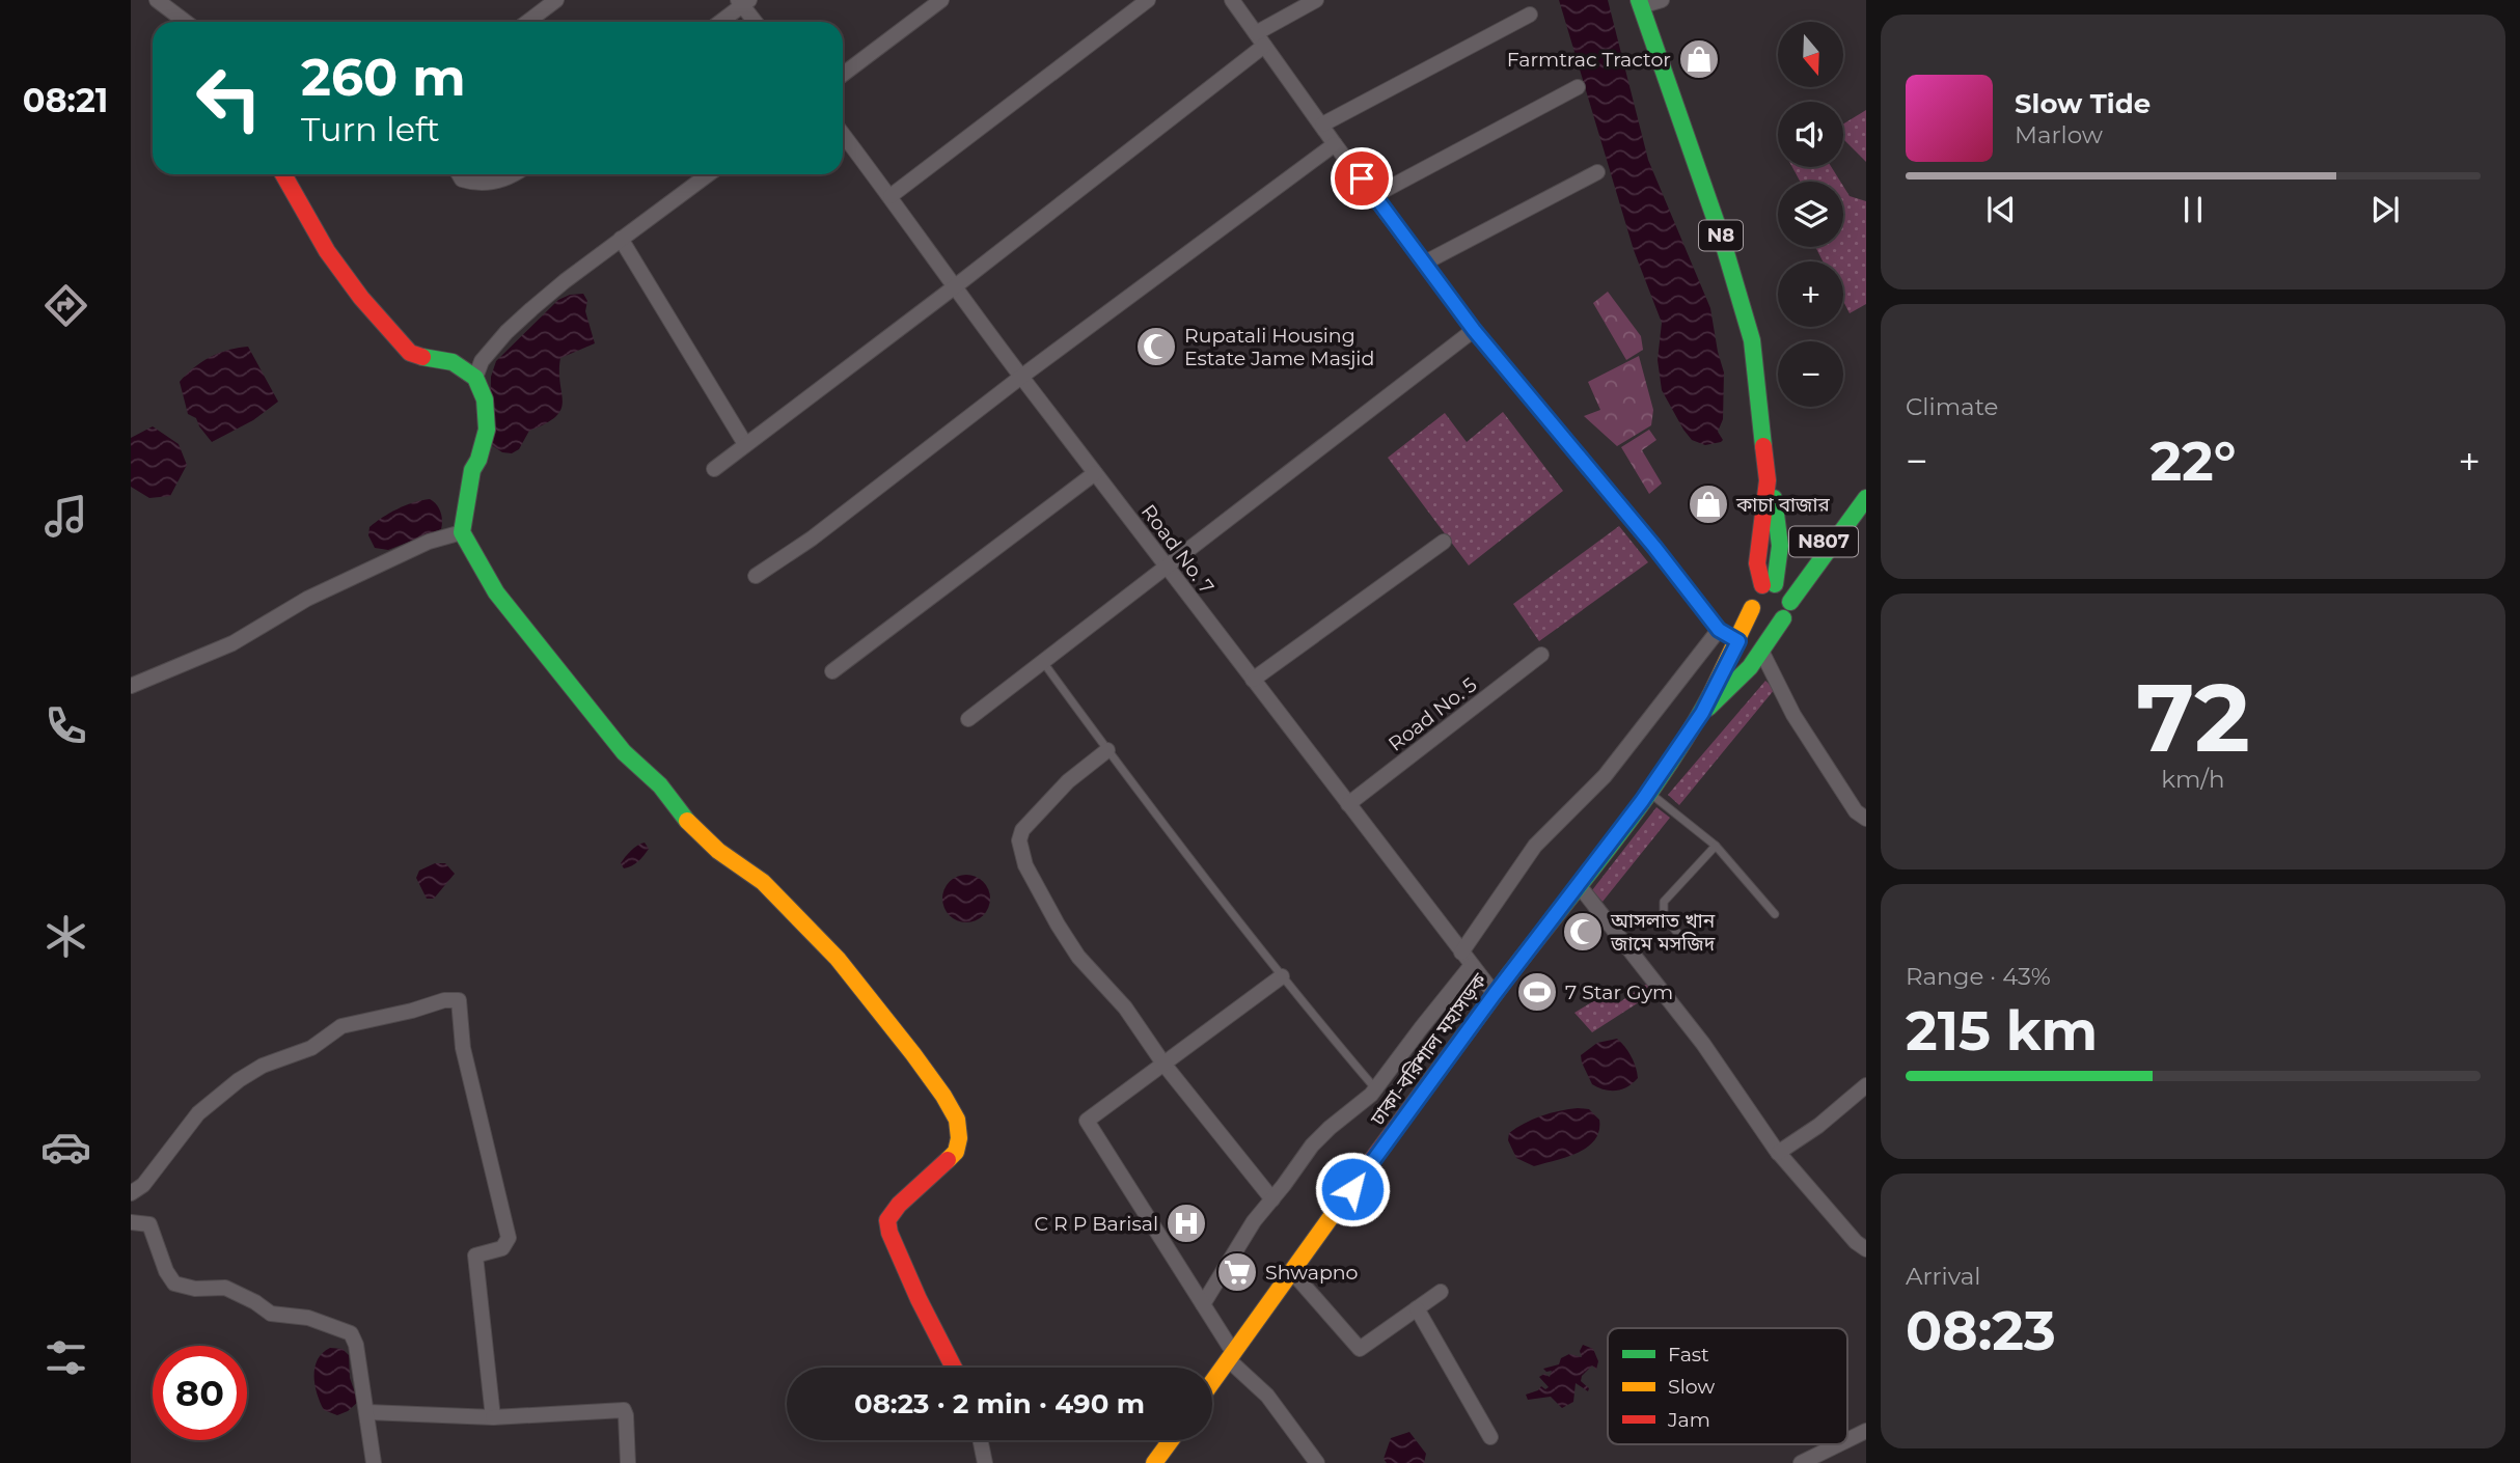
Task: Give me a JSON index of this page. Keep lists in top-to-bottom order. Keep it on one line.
{"streets":{"main road":["N8","N807","ঢাকা-বরিশাল মহাসড়ক"],"street":["Road No. 7","Road No. 5"]},"crossings":[["N8","N807"],["N8","ঢাকা-বরিশাল মহাসড়ক"],["N807","ঢাকা-বরিশাল মহাসড়ক"],["Road No. 7","Road No. 5"],["Road No. 7","ঢাকা-বরিশাল মহাসড়ক"]],"places":{"shop":["Farmtrac Tractor","কাচা বাজার"],"mosque":["Rupatali Housing Estate Jame Masjid","আসলাত খান জামে মসজিদ"],"sports":["7 Star Gym"],"hospital":["C R P Barisal"],"supermarket":["Shwapno"]},"legend":["Fast","Slow","Jam"],"north":"bottom","page":{"tabs":"08:21","map_buttons":["+","−"],"turn":["260 m","Turn left"],"song":["Slow Tide","Marlow"],"tile":["Climate",["72","km/h"],["Range · 43%","215 km"],["Arrival","08:23"]],"heat":["−","22°","+"],"limit":"80","trip":"08:23 · 2 min · 490 m"}}
